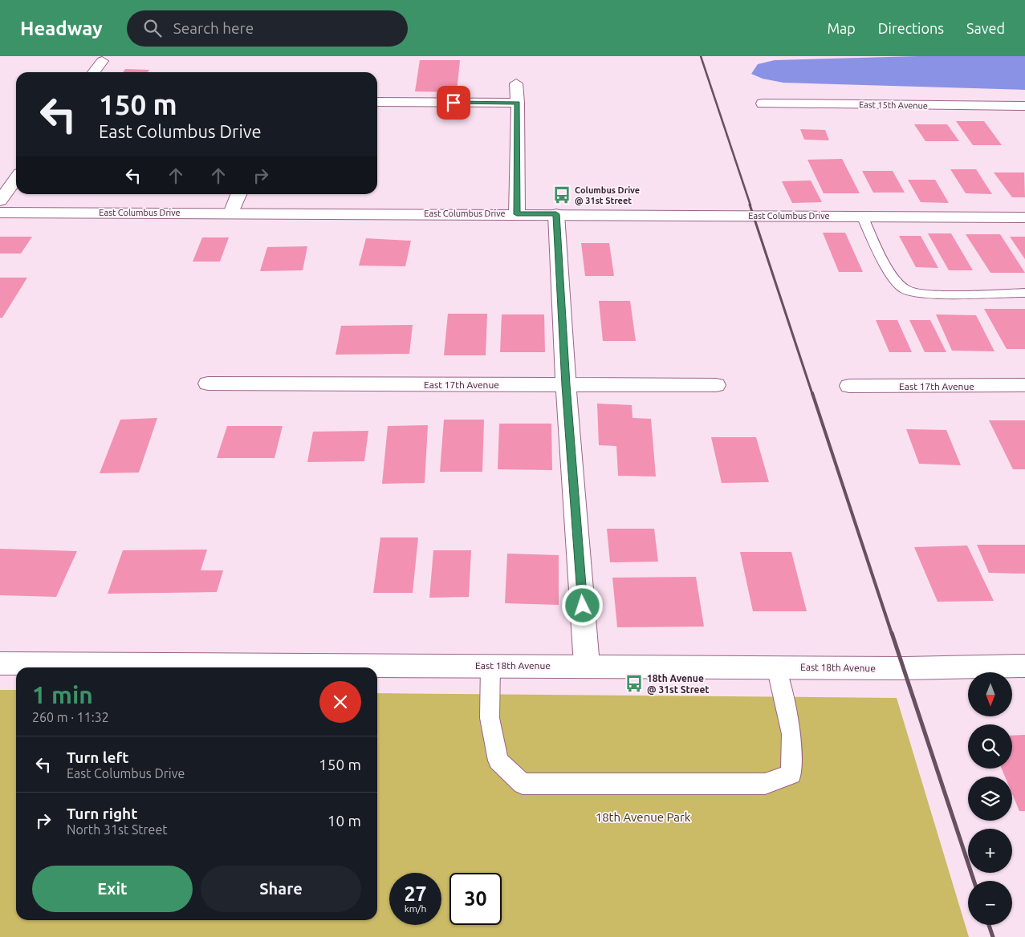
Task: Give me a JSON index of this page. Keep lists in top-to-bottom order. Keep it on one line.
{"streets":{"street":["East 15th Avenue","East Columbus Drive","East 17th Avenue","East 18th Avenue"]},"parks":["18th Avenue Park"],"places":{"bus stop":["Columbus Drive @ 31st Street","18th Avenue @ 31st Street"]},"north":"bottom","page":{"header":"Headway","search":"Search here","nav":["Map","Directions","Saved"],"turn":["150 m","East Columbus Drive"],"heading":["1 min","260 m · 11:32"],"map_buttons":["+","−"],"list":[{"name":"Turn left","note":"East Columbus Drive","value":"150 m"},{"name":"Turn right","note":"North 31st Street","value":"10 m"}],"buttons":["Exit","Share"],"speed":"27 km/h","limit":"30"}}
